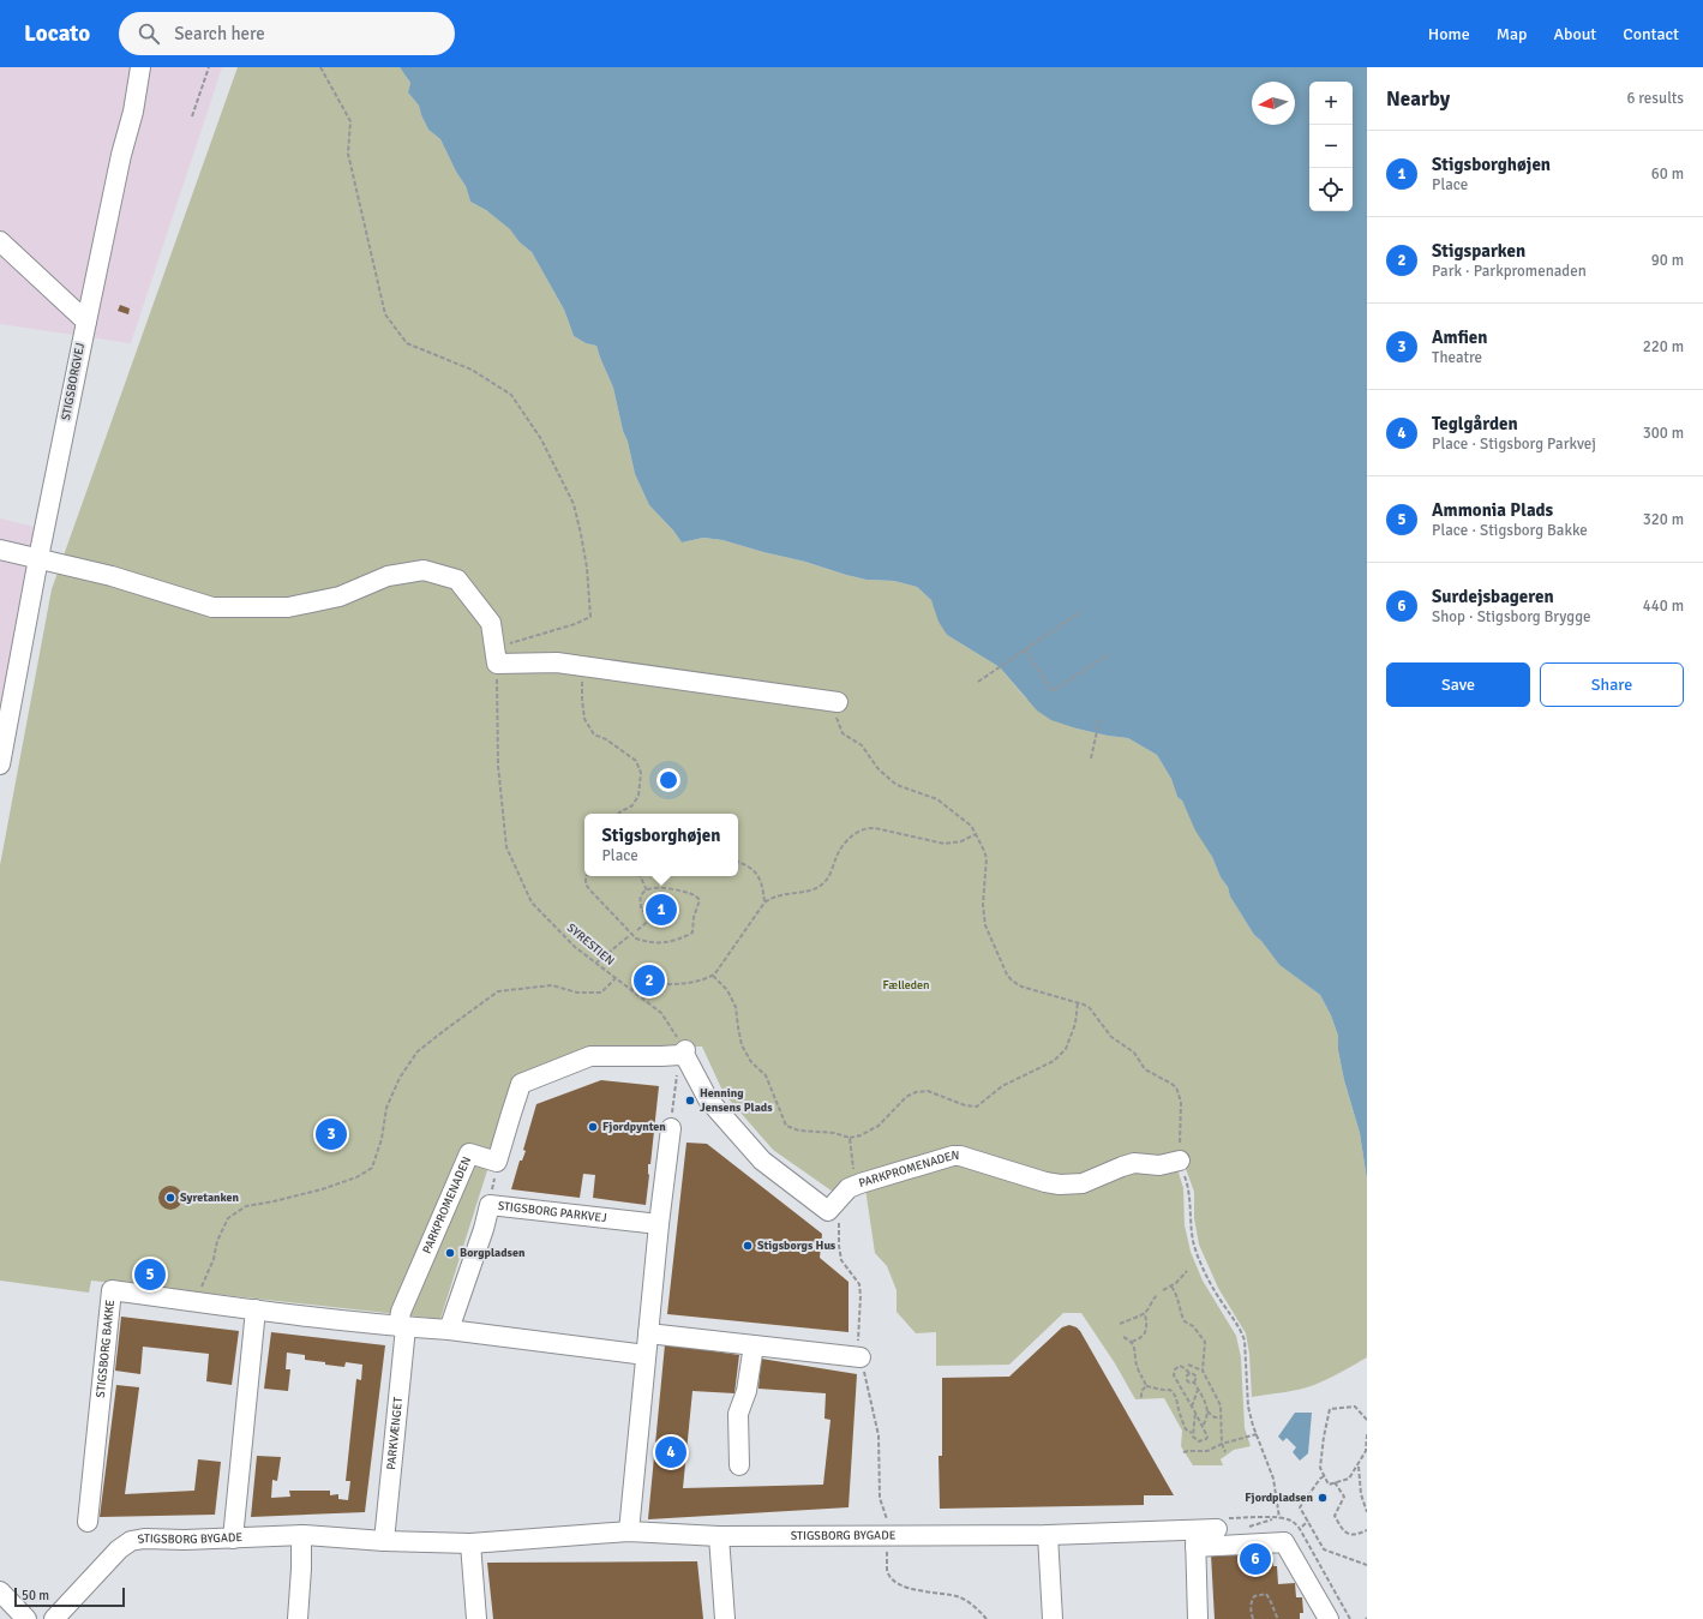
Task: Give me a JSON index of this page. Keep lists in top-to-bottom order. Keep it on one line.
{"streets":{"street":["STIGSBORGVEJ","PARKPROMENADEN","STIGSBORG PARKVEJ","STIGSBORG BAKKE","PARKVÆNGET","STIGSBORG BYGADE"],"path":["SYRESTIEN"]},"crossings":[["SYRESTIEN","PARKPROMENADEN"],["PARKPROMENADEN","STIGSBORG BAKKE"],["PARKPROMENADEN","PARKVÆNGET"],["STIGSBORG BAKKE","PARKVÆNGET"],["PARKVÆNGET","STIGSBORG BYGADE"]],"parks":["Fælleden"],"places":["Henning Jensens Plads","Fjordpynten","Syretanken","Stigsborgs Hus","Borgpladsen","Fjordpladsen"],"scale_bar":"50 m","north":"left","page":{"header":"Locato","search":"Search here","nav":["Home","Map","About","Contact"],"heading":["Nearby","6 results"],"map_buttons":["+","−"],"list":[{"mark":"1","name":"Stigsborghøjen","note":"Place","value":"60 m"},{"mark":"2","name":"Stigsparken","note":"Park · Parkpromenaden","value":"90 m"},{"mark":"3","name":"Amfien","note":"Theatre","value":"220 m"},{"mark":"4","name":"Teglgården","note":"Place · Stigsborg Parkvej","value":"300 m"},{"mark":"5","name":"Ammonia Plads","note":"Place · Stigsborg Bakke","value":"320 m"},{"mark":"6","name":"Surdejsbageren","note":"Shop · Stigsborg Brygge","value":"440 m"}],"buttons":["Save","Share"],"popup":["Stigsborghøjen","Place"],"pins":["1","2","3","5","4","6"],"scale":"50 m"}}
